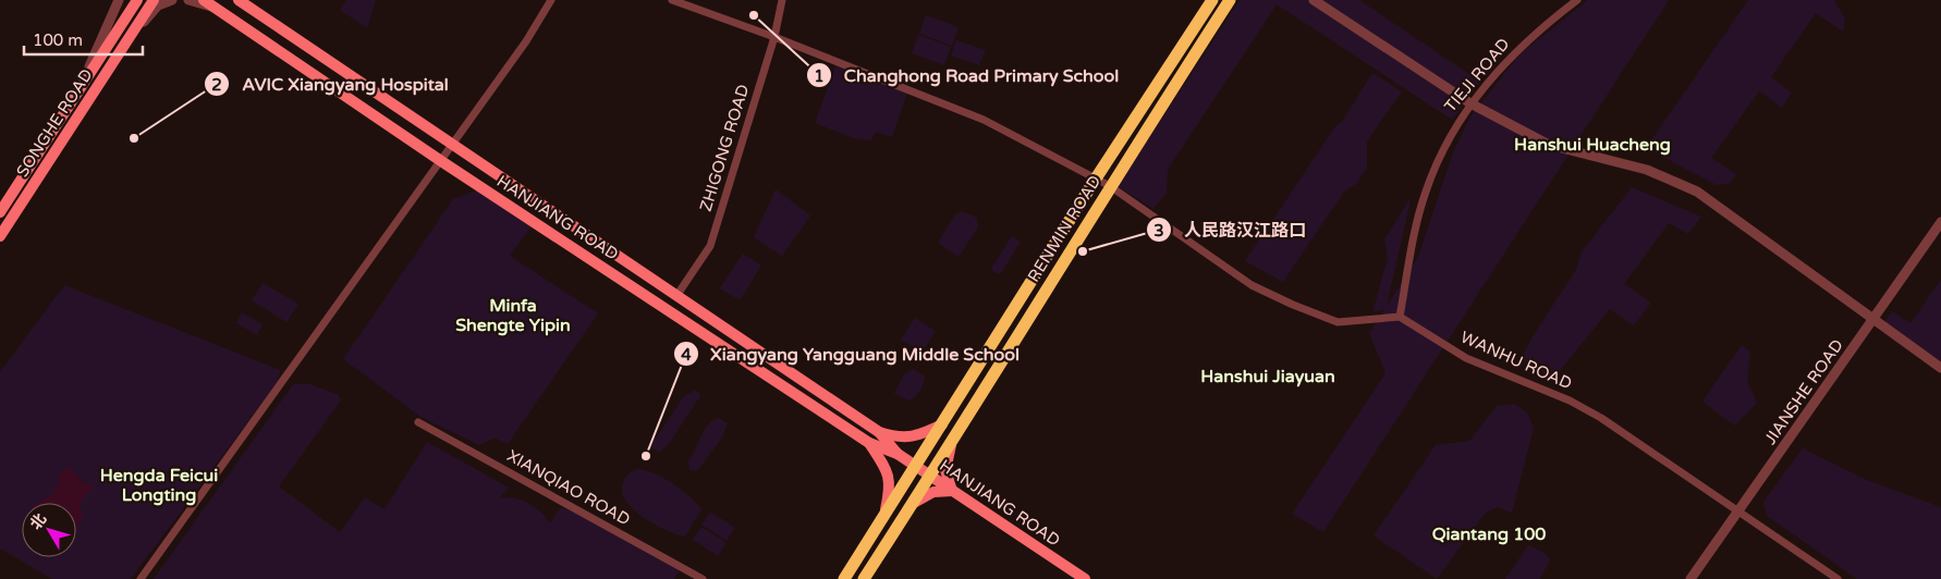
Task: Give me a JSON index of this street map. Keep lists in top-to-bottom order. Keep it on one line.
{"streets":{"main road":["SONGHE ROAD","HANJIANG ROAD","RENMIN ROAD"],"street":["TIEJI ROAD","ZHIGONG ROAD","WANHU ROAD","JIANSHE ROAD","XIANQIAO ROAD"]},"crossings":[["TIEJI ROAD","WANHU ROAD"],["ZHIGONG ROAD","HANJIANG ROAD"],["HANJIANG ROAD","RENMIN ROAD"],["WANHU ROAD","JIANSHE ROAD"]],"districts":["Hanshui Huacheng","Minfa Shengte Yipin","Hanshui Jiayuan","Hengda Feicui Longting","Qiantang 100"],"places":["Changhong Road Primary School","AVIC Xiangyang Hospital","人民路汉江路口","Xiangyang Yangguang Middle School"],"scale_bar":"100 m","north":"top left"}
